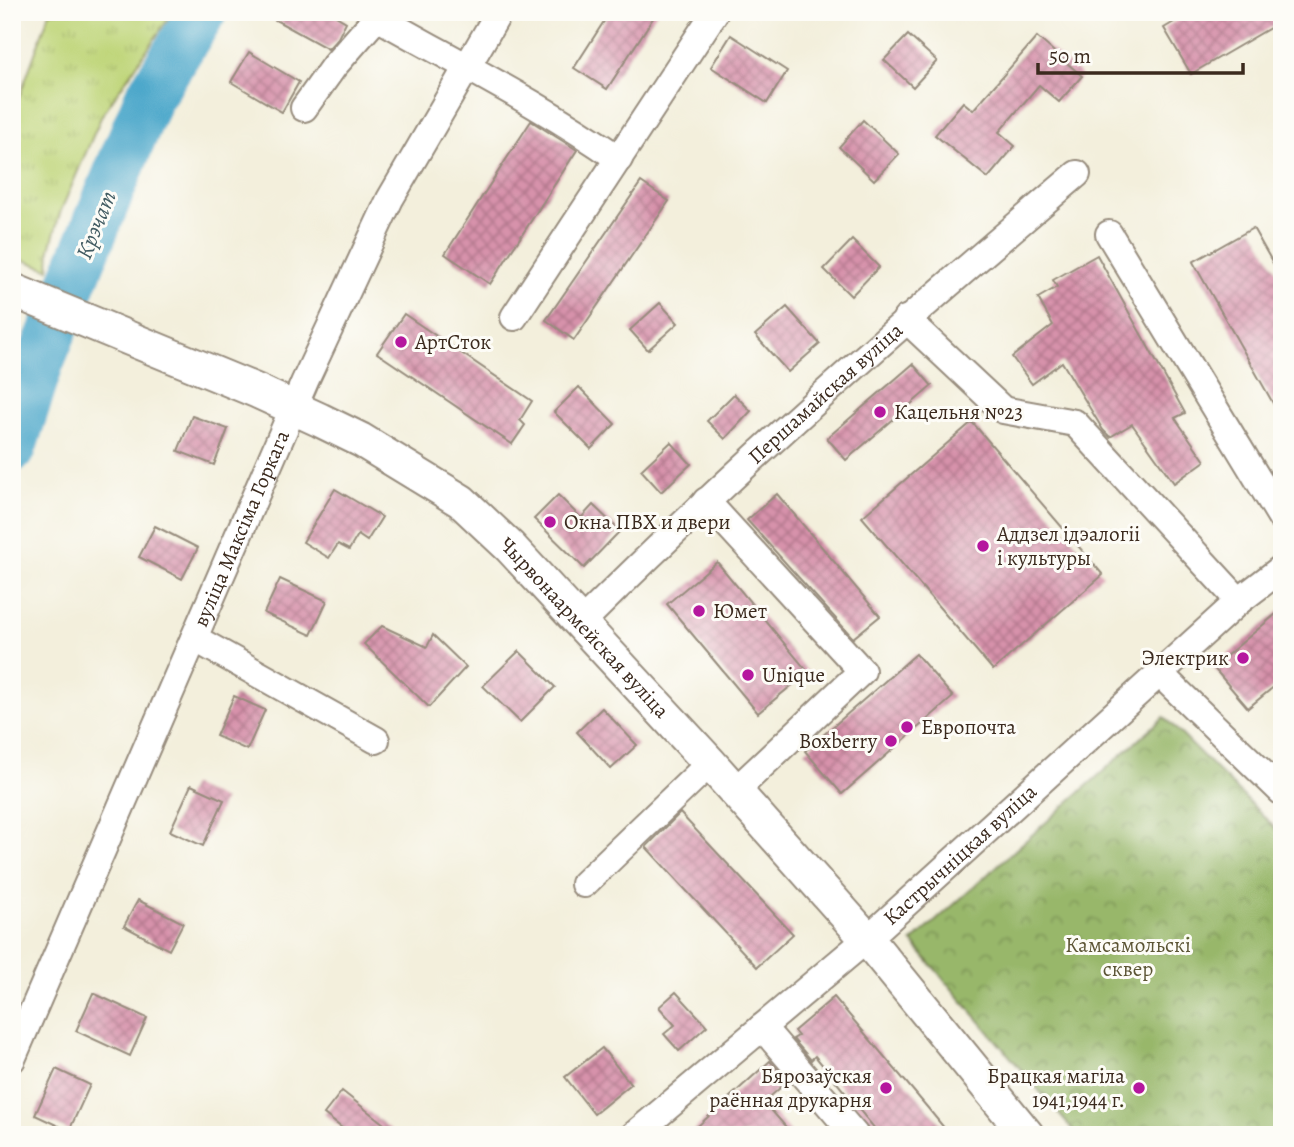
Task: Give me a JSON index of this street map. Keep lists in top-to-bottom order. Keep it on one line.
{"streets":{"main road":["Чырвонаармейская вуліца"],"street":["Першамайская вуліца","вуліца Максіма Горкага","Кастрычніцкая вуліца"]},"crossings":[["Першамайская вуліца","Чырвонаармейская вуліца"],["вуліца Максіма Горкага","Чырвонаармейская вуліца"],["Чырвонаармейская вуліца","Кастрычніцкая вуліца"]],"water":["Крэчат"],"parks":["Камсамольскі сквер"],"places":["АртСток","Кацельня №23","Окна ПВХ и двери","Аддзел ідэалогіі і культуры","Юмет","Электрик","Unique","Европочта","Boxberry","Бярозаўская раённая друкарня","Брацкая магіла 1941,1944 г."],"scale_bar":"50 m"}
